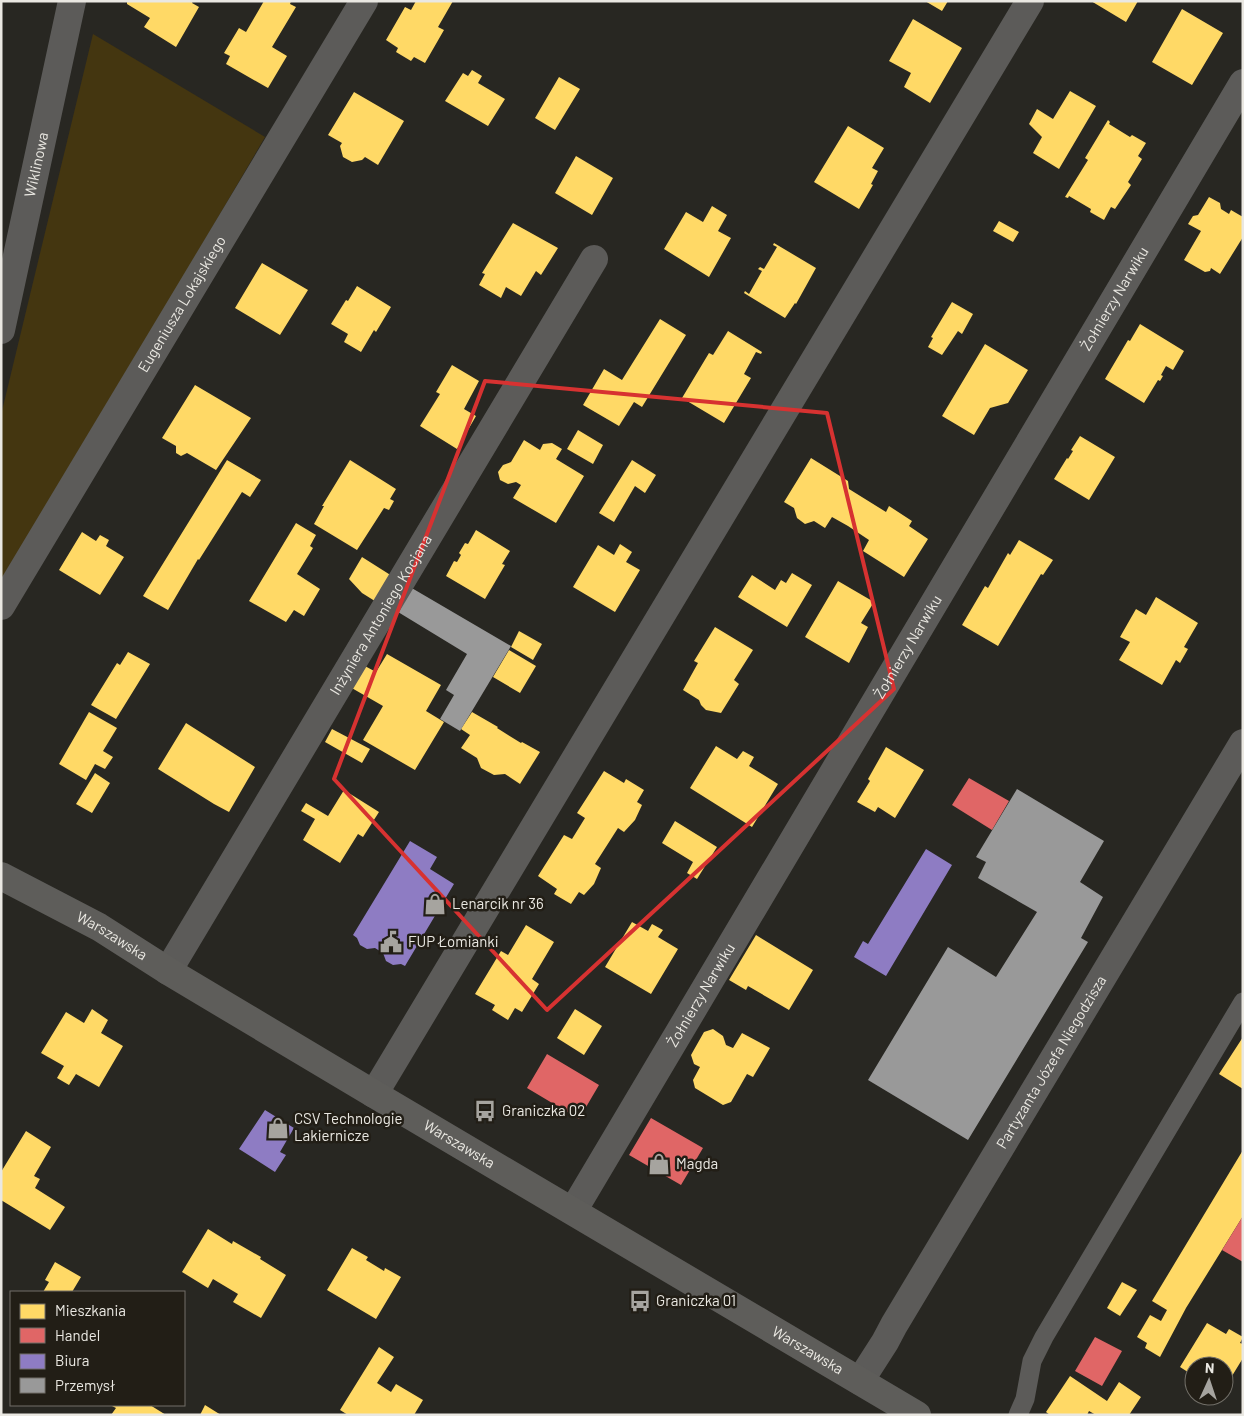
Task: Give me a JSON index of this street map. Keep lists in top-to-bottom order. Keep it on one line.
{"streets":{"street":["Wiklinowa","Żołnierzy Narwiku","Eugeniusza Lokajskiego","Inżyniera Antoniego Kocjana","Warszawska","Partyzanta Józefa Niegodzisza"]},"crossings":[["Żołnierzy Narwiku","Warszawska"],["Inżyniera Antoniego Kocjana","Warszawska"],["Warszawska","Partyzanta Józefa Niegodzisza"]],"places":{"shop":["Lenarcik nr 36","CSV Technologie Lakiernicze","Magda"],"public building":["FUP Łomianki"],"bus stop":["Graniczka 02","Graniczka 01"]},"legend":["Mieszkania","Handel","Biura","Przemysł"],"north":"top"}
